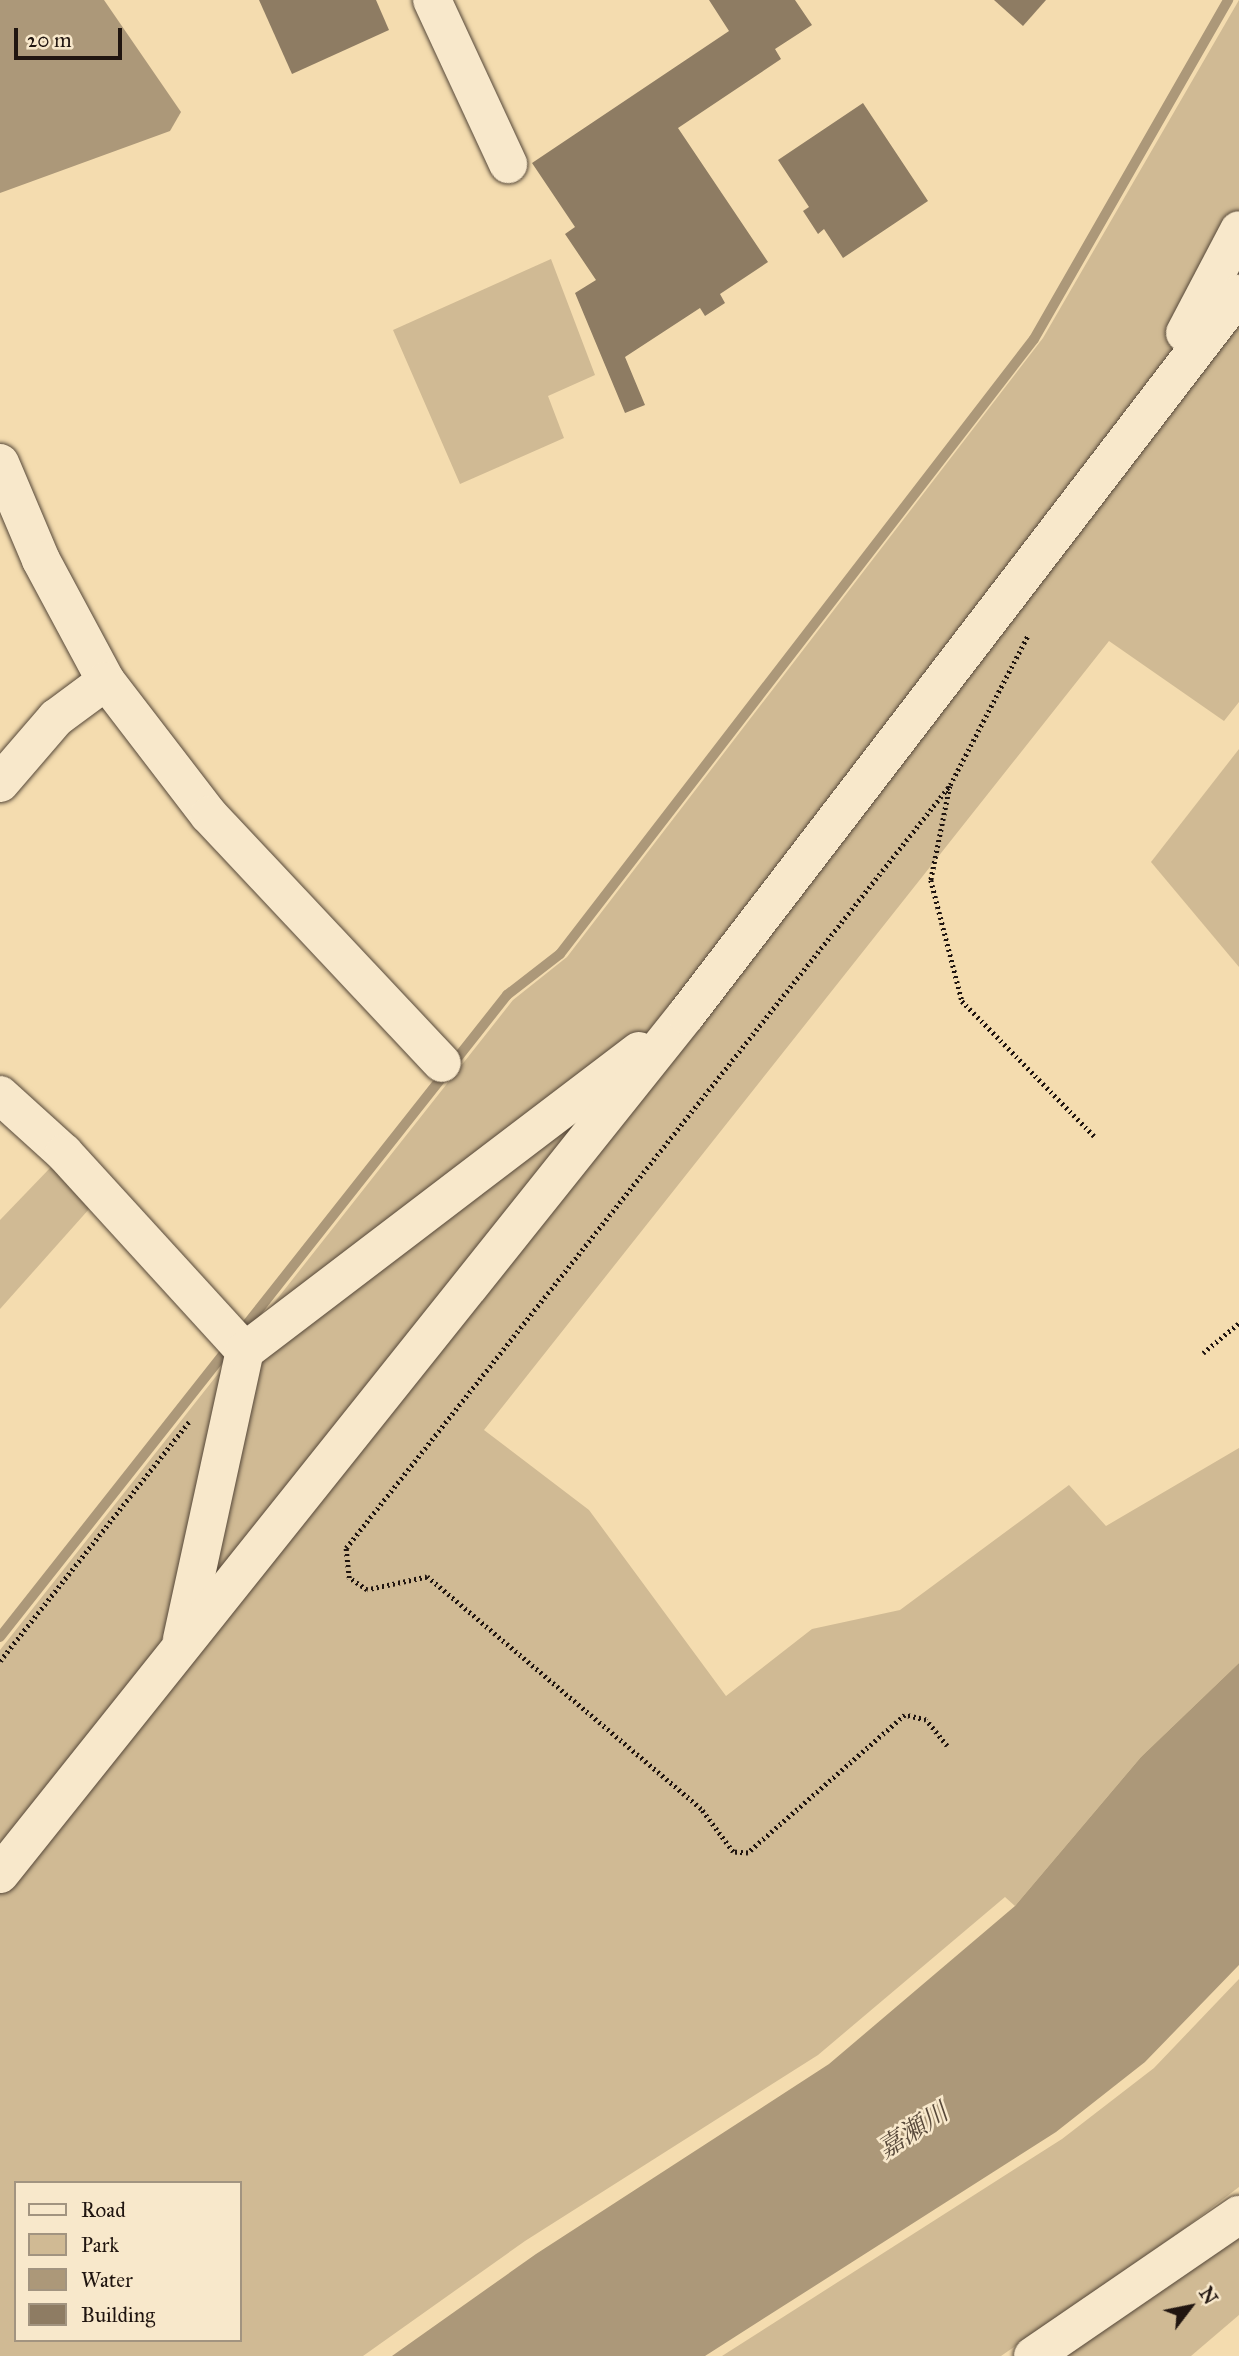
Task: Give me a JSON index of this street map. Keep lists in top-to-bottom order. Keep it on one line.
{"water":["嘉瀬川"],"legend":["Road","Park","Water","Building"],"scale_bar":"20 m","north":"top right"}
